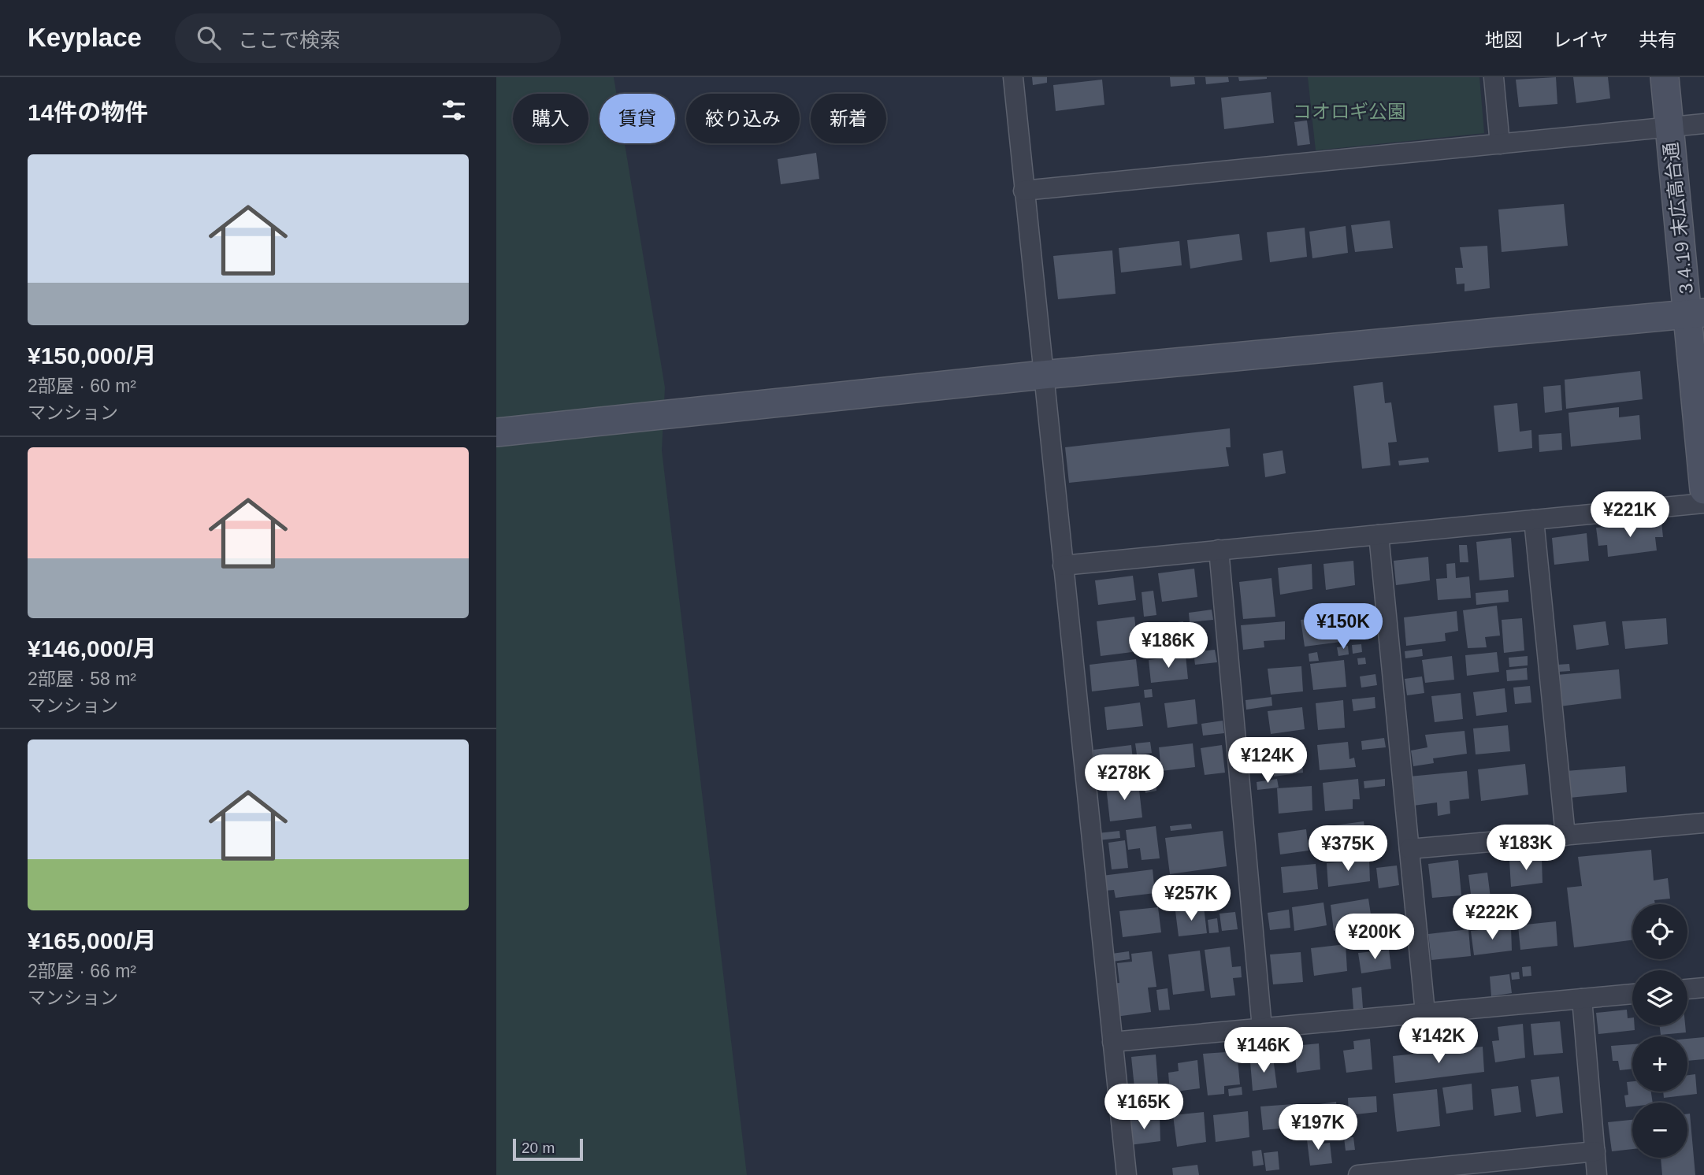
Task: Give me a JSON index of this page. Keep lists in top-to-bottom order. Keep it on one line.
{"streets":{"street":["3.4.19 末広高台通"]},"parks":["コオロギ公園"],"scale_bar":"20 m","page":{"header":"Keyplace","search":"ここで検索","nav":["地図","レイヤ","共有"],"heading":"14件の物件","chip":["購入","賃貸","絞り込み","新着"],"list":[{"name":"¥150,000/月","note":"2部屋 · 60 m² · マンション"},{"name":"¥146,000/月","note":"2部屋 · 58 m² · マンション"},{"name":"¥165,000/月","note":"2部屋 · 66 m² · マンション"}],"price":["¥221K","¥150K","¥186K","¥124K","¥278K","¥183K","¥375K","¥257K","¥222K","¥200K","¥142K","¥146K","¥165K","¥197K"],"map_buttons":["+","−"],"scale":"20 m"}}
